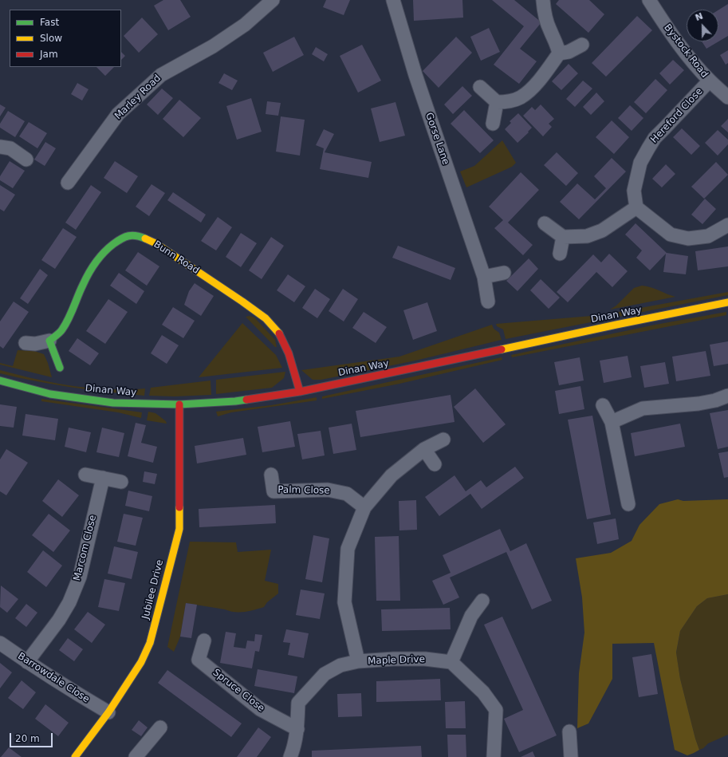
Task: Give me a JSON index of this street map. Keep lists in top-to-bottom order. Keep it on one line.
{"streets":{"street":["Bystock Road","Marley Road","Hereford Close","Gorse Lane","Bunn Road","Dinan Way","Palm Close","Marcom Close","Jubilee Drive","Maple Drive","Barrowdale Close","Spruce Close"]},"crossings":[["Bystock Road","Hereford Close"],["Bunn Road","Dinan Way"],["Dinan Way","Jubilee Drive"],["Marcom Close","Barrowdale Close"],["Jubilee Drive","Barrowdale Close"],["Maple Drive","Spruce Close"]],"legend":["Fast","Slow","Jam"],"scale_bar":"20 m","north":"top"}
